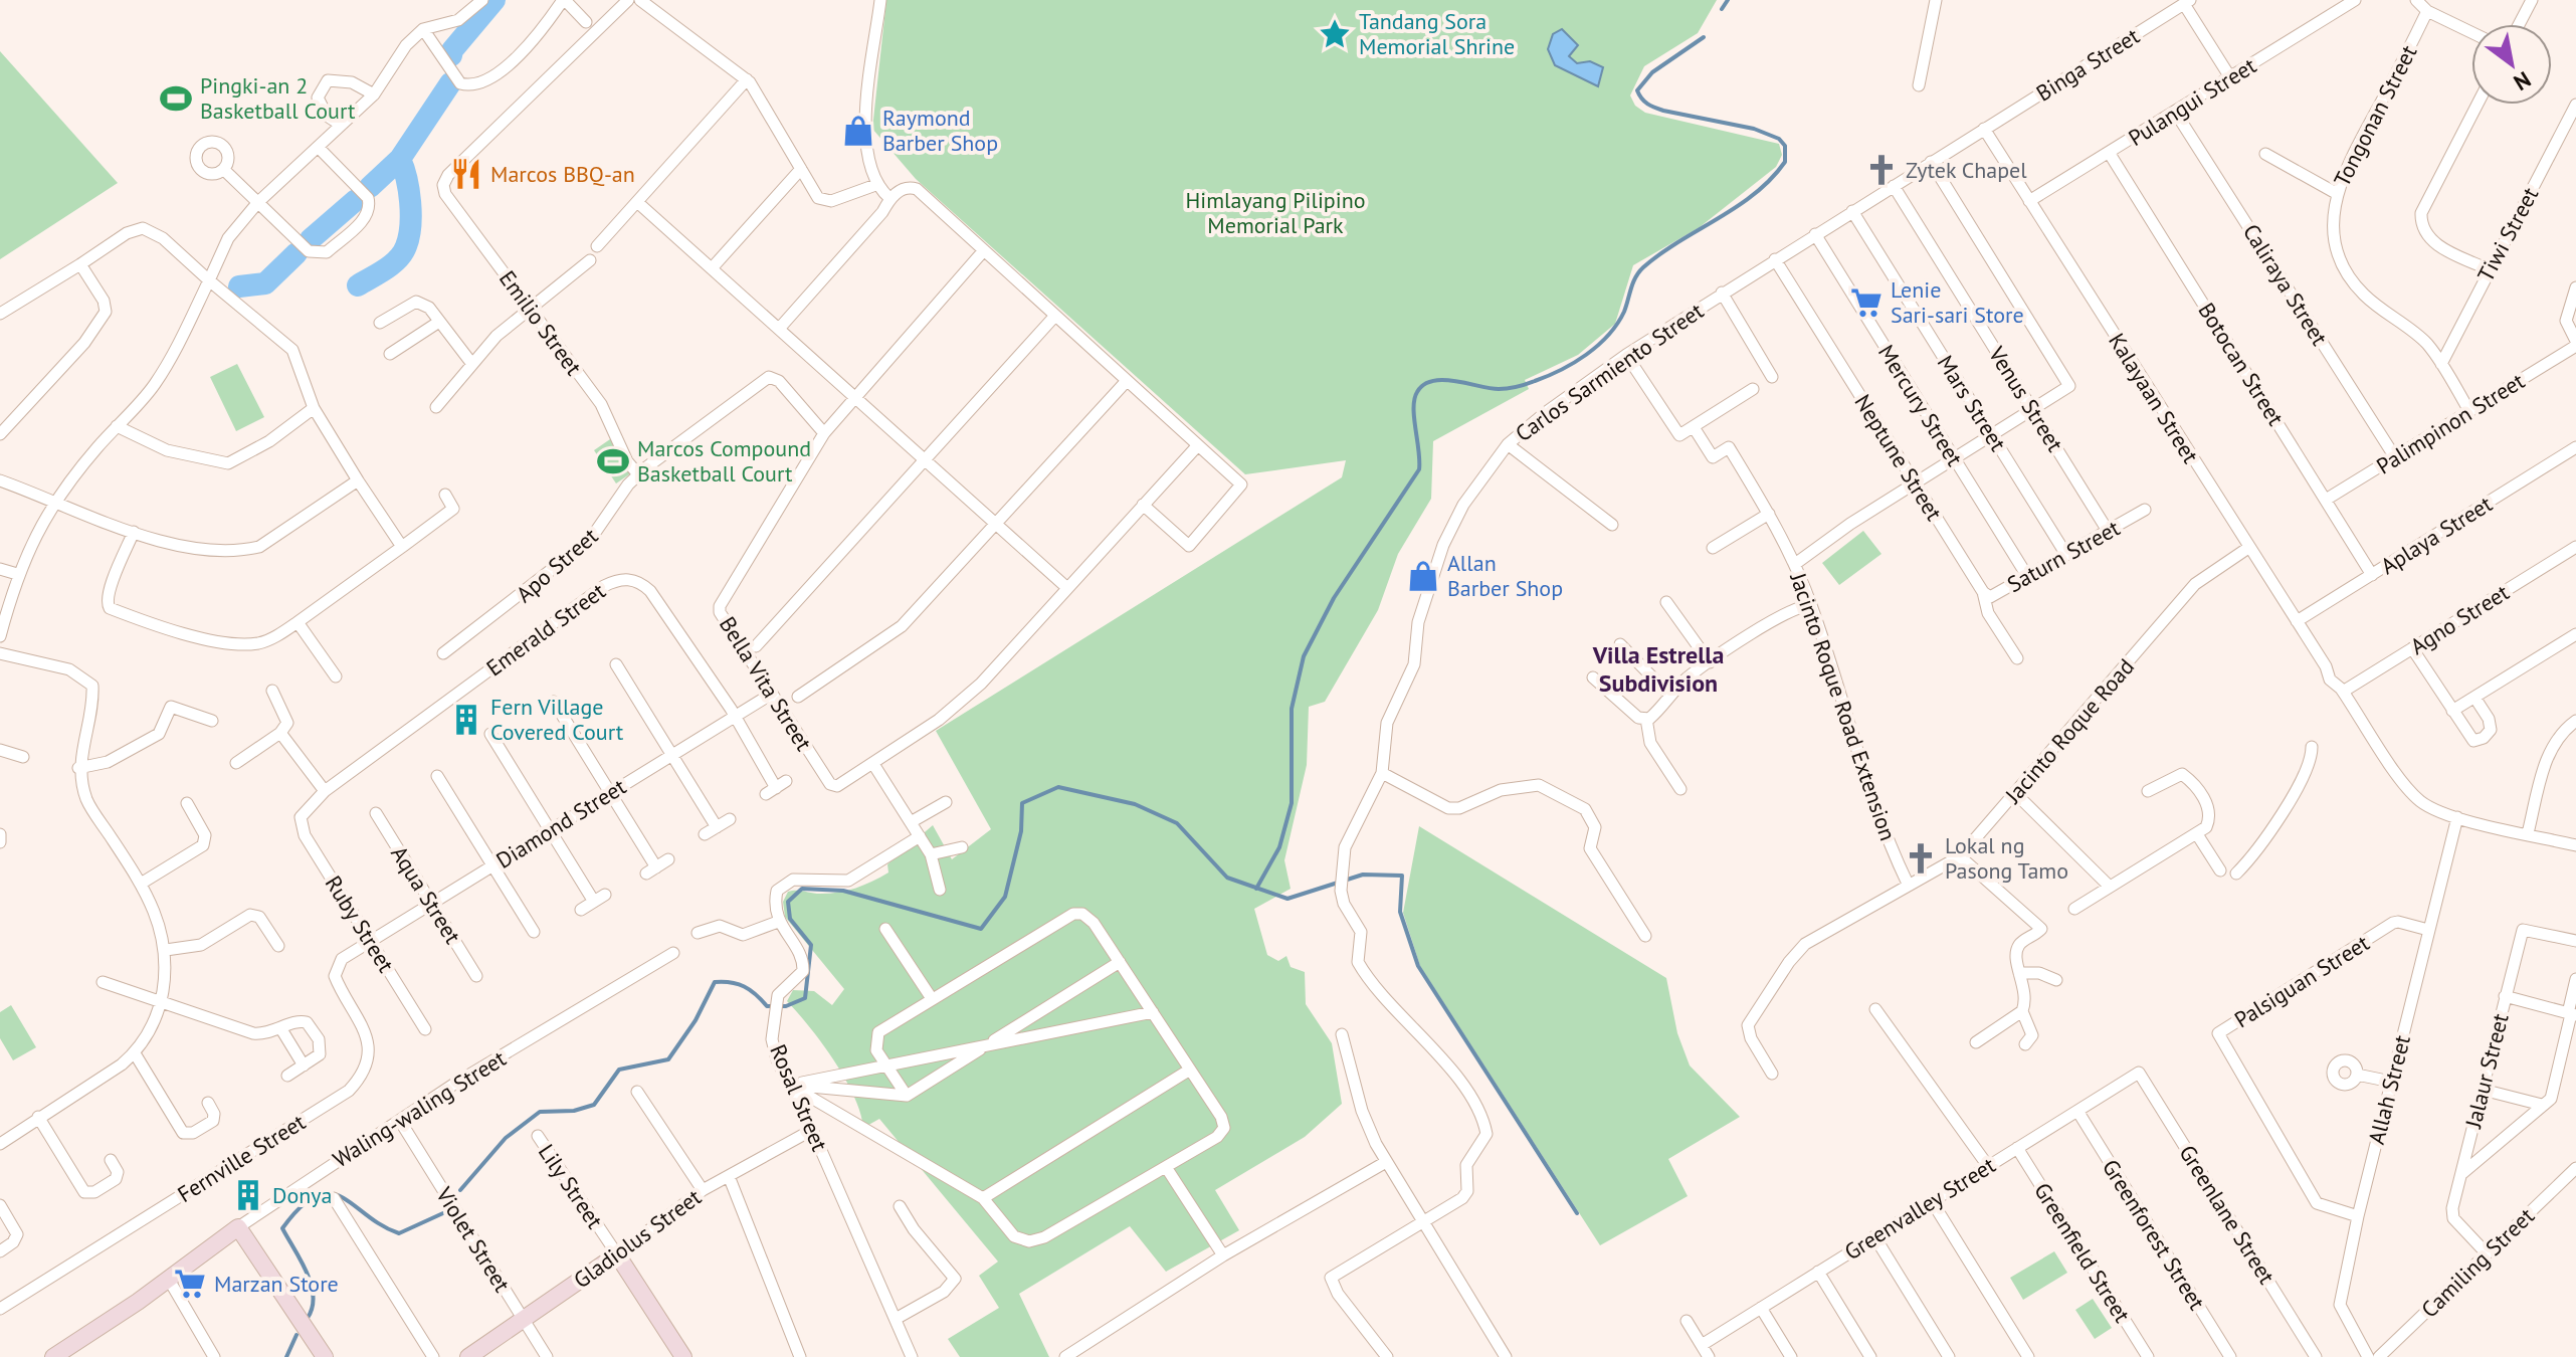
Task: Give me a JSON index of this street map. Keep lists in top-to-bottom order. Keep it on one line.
{"streets":{"street":["Binga Street","Pulangui Street","Tongonan Street","Tiwi Street","Caliraya Street","Emilio Street","Botocan Street","Carlos Sarmiento Street","Kalayaan Street","Venus Street","Mars Street","Mercury Street","Palimpinon Street","Neptune Street","Aplaya Street","Saturn Street","Apo Street","Agno Street","Emerald Street","Bella Vita Street","Jacinto Roque Road Extension","Jacinto Roque Road","Diamond Street","Aqua Street","Ruby Street","Palsiguan Street","Jalaur Street","Allah Street","Rosal Street","Waling-waling Street","Fernville Street","Lily Street","Greenvalley Street","Greenlane Street","Greenforest Street","Gladiolus Street","Violet Street","Greenfield Street","Camiling Street"]},"crossings":[["Binga Street","Carlos Sarmiento Street"],["Binga Street","Kalayaan Street"],["Binga Street","Venus Street"],["Pulangui Street","Caliraya Street"],["Pulangui Street","Botocan Street"],["Pulangui Street","Kalayaan Street"],["Tongonan Street","Tiwi Street"],["Tongonan Street","Palimpinon Street"],["Caliraya Street","Palimpinon Street"],["Emilio Street","Apo Street"],["Botocan Street","Palimpinon Street"],["Botocan Street","Aplaya Street"],["Carlos Sarmiento Street","Venus Street"],["Carlos Sarmiento Street","Mars Street"],["Carlos Sarmiento Street","Mercury Street"],["Carlos Sarmiento Street","Neptune Street"],["Kalayaan Street","Aplaya Street"],["Kalayaan Street","Agno Street"],["Kalayaan Street","Jacinto Roque Road"],["Kalayaan Street","Allah Street"],["Venus Street","Saturn Street"],["Mars Street","Saturn Street"],["Mercury Street","Saturn Street"],["Neptune Street","Saturn Street"],["Apo Street","Bella Vita Street"],["Emerald Street","Diamond Street"],["Emerald Street","Ruby Street"],["Bella Vita Street","Diamond Street"],["Jacinto Roque Road Extension","Jacinto Roque Road"],["Diamond Street","Aqua Street"],["Diamond Street","Ruby Street"],["Diamond Street","Fernville Street"],["Palsiguan Street","Allah Street"],["Jalaur Street","Camiling Street"],["Rosal Street","Gladiolus Street"],["Waling-waling Street","Violet Street"],["Lily Street","Gladiolus Street"],["Greenvalley Street","Greenlane Street"],["Greenvalley Street","Greenforest Street"],["Greenvalley Street","Greenfield Street"],["Gladiolus Street","Violet Street"]],"districts":["Villa Estrella Subdivision"],"parks":["Himlayang Pilipino Memorial Park"],"places":{"place":["Tandang Sora Memorial Shrine"],"sports":["Pingki-an 2 Basketball Court","Marcos Compound Basketball Court"],"shop":["Raymond Barber Shop","Allan Barber Shop"],"church":["Zytek Chapel","Lokal ng Pasong Tamo"],"restaurant":["Marcos BBQ-an"],"supermarket":["Lenie Sari-sari Store","Marzan Store"],"building":["Fern Village Covered Court","Donya"]},"north":"bottom right"}
